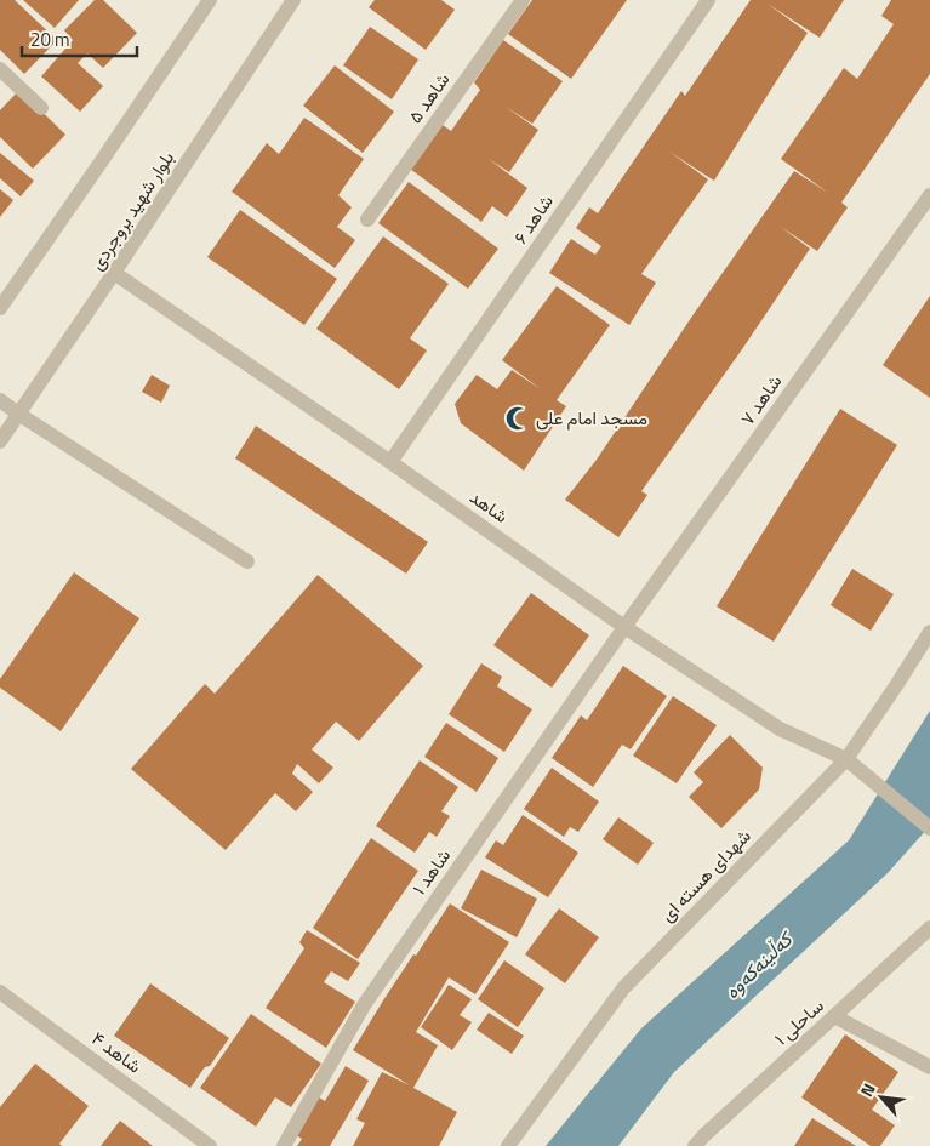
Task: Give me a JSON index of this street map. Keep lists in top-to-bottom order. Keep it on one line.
{"streets":{"street":["شاهد ۵","بلوار شهید بروجردی","شاهد ۶","شاهد ۷","شاهد","شاهد ۱","شهدای هسته ای","ساحلی ۱","شاهد ۴"]},"crossings":[["بلوار شهید بروجردی","شاهد"],["شاهد ۶","شاهد"],["شاهد ۷","شاهد"],["شاهد ۷","شاهد ۱"],["شاهد","شاهد ۱"],["شاهد","شهدای هسته ای"]],"water":["کەڵینەکەوە"],"places":{"mosque":["مسجد امام علی"]},"scale_bar":"20 m","north":"top left"}
